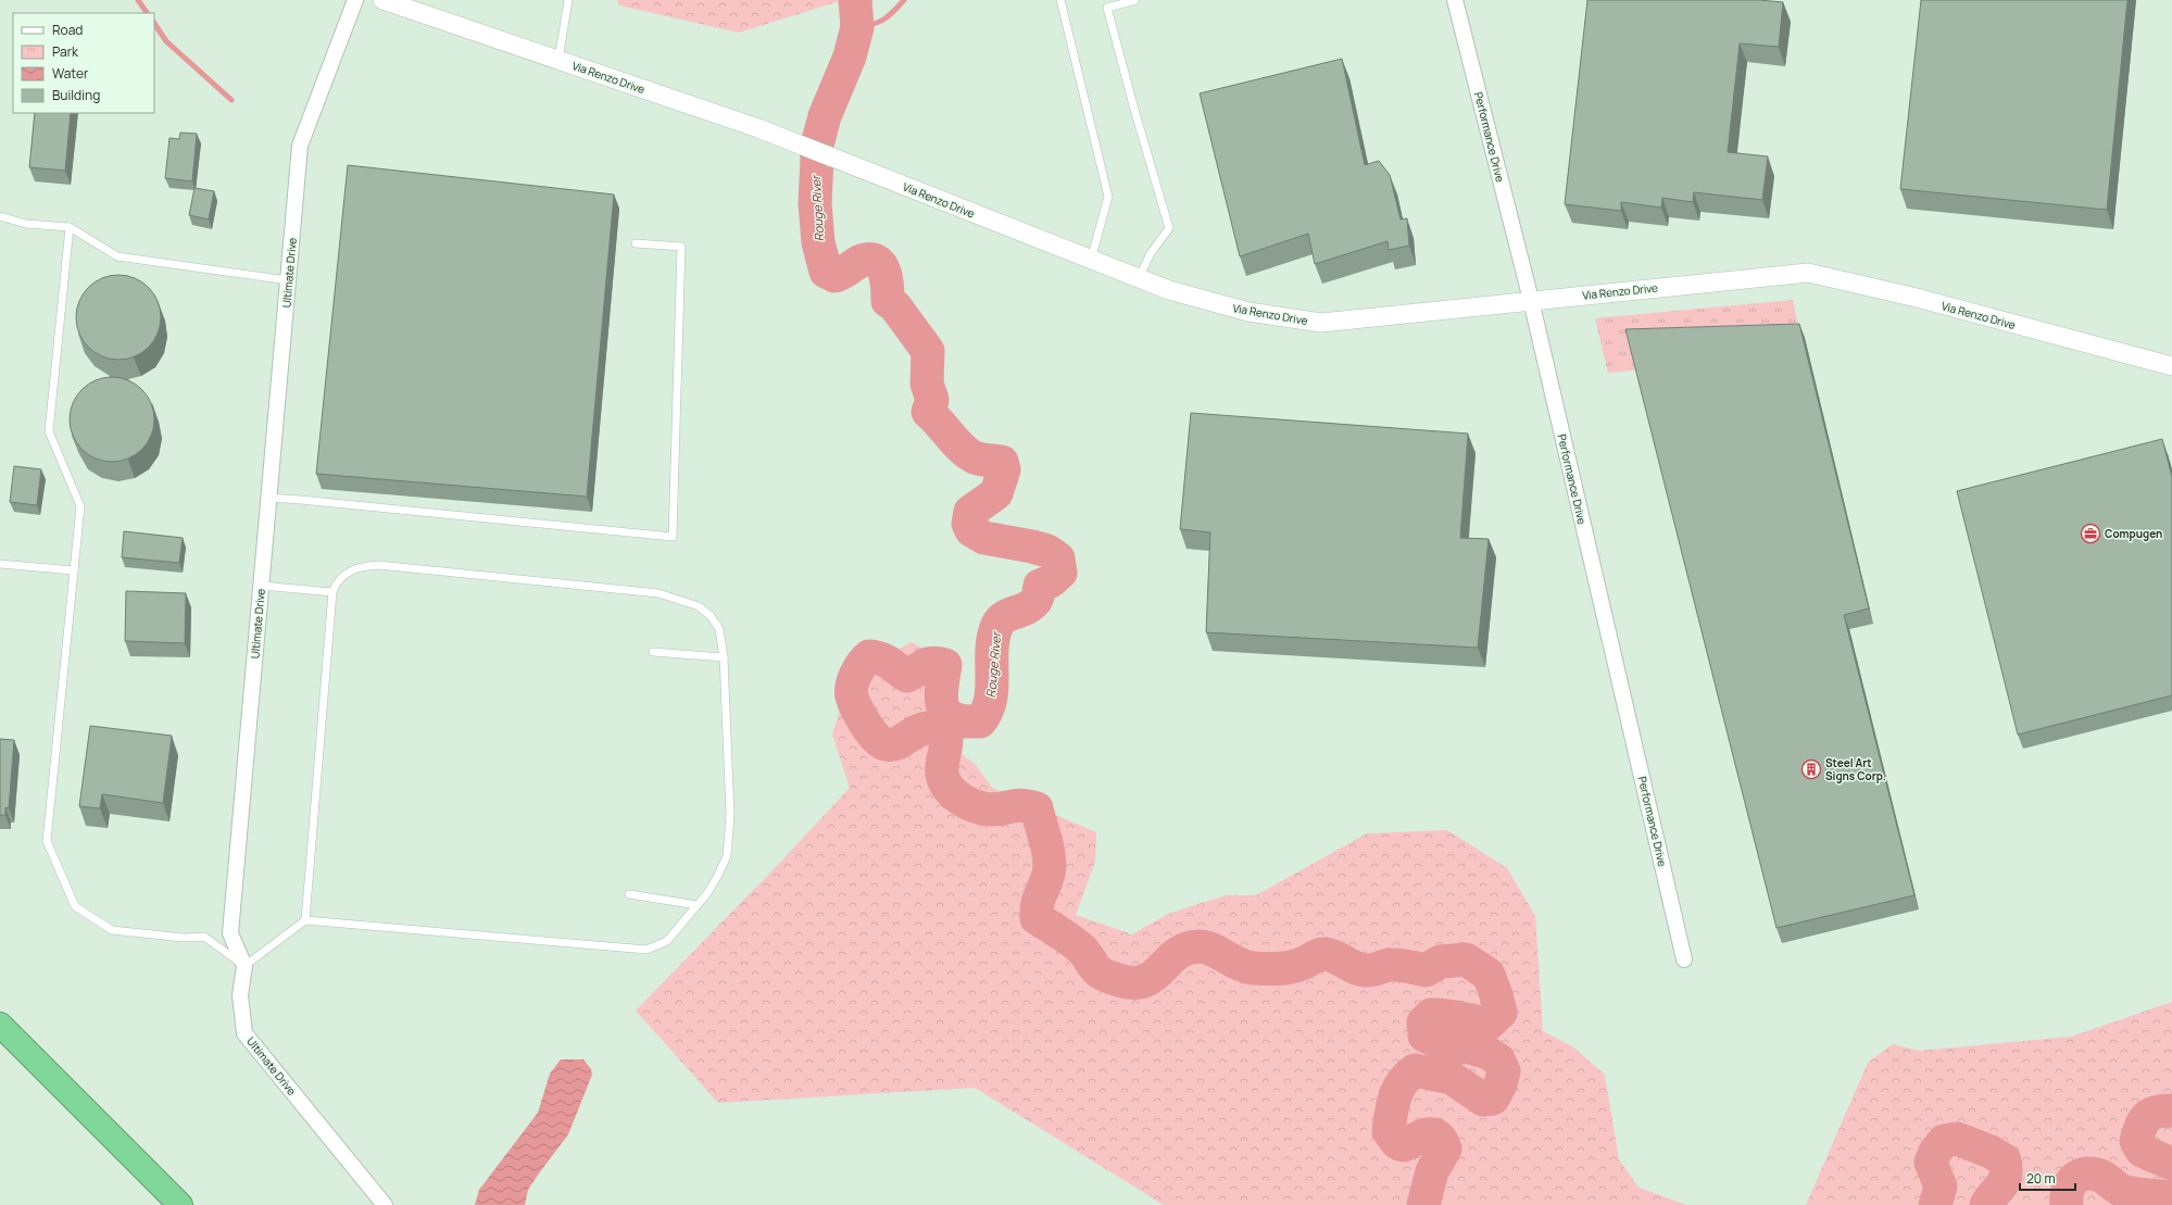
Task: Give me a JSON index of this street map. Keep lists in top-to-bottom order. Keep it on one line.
{"streets":{"street":["Via Renzo Drive","Performance Drive","Ultimate Drive"]},"crossings":[["Via Renzo Drive","Performance Drive"]],"water":["Rouge River"],"places":{"office":["Compugen"],"building":["Steel Art Signs Corp."]},"legend":["Road","Park","Water","Building"],"scale_bar":"20 m"}
